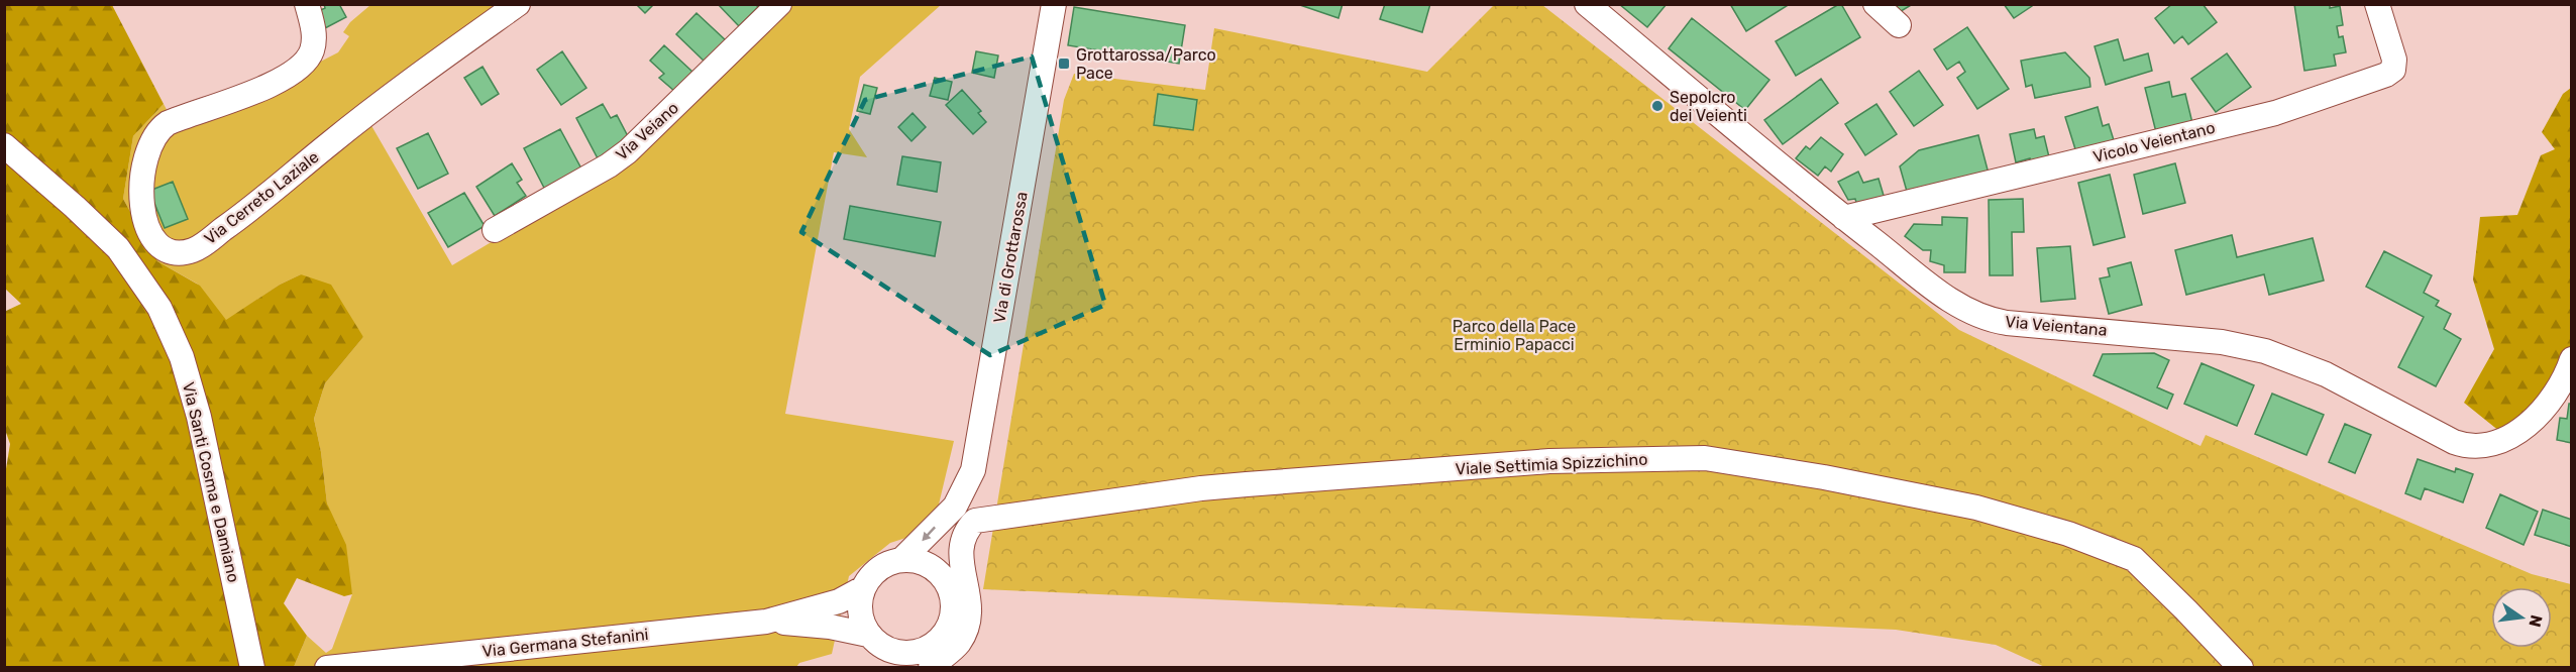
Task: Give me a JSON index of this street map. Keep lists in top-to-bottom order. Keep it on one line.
{"streets":{"street":["Via Veiano","Vicolo Veientano","Via Cerreto Laziale","Via di Grottarossa","Via Veientana","Viale Settimia Spizzichino","Via Santi Cosma e Damiano","Via Germana Stefanini"]},"crossings":[["Vicolo Veientano","Via Veientana"],["Via di Grottarossa","Viale Settimia Spizzichino"],["Via di Grottarossa","Via Germana Stefanini"],["Viale Settimia Spizzichino","Via Germana Stefanini"]],"parks":["Parco della Pace Erminio Papacci"],"places":{"transit":["Grottarossa/Parco Pace"],"other":["Sepolcro dei Veienti"]},"north":"right"}
